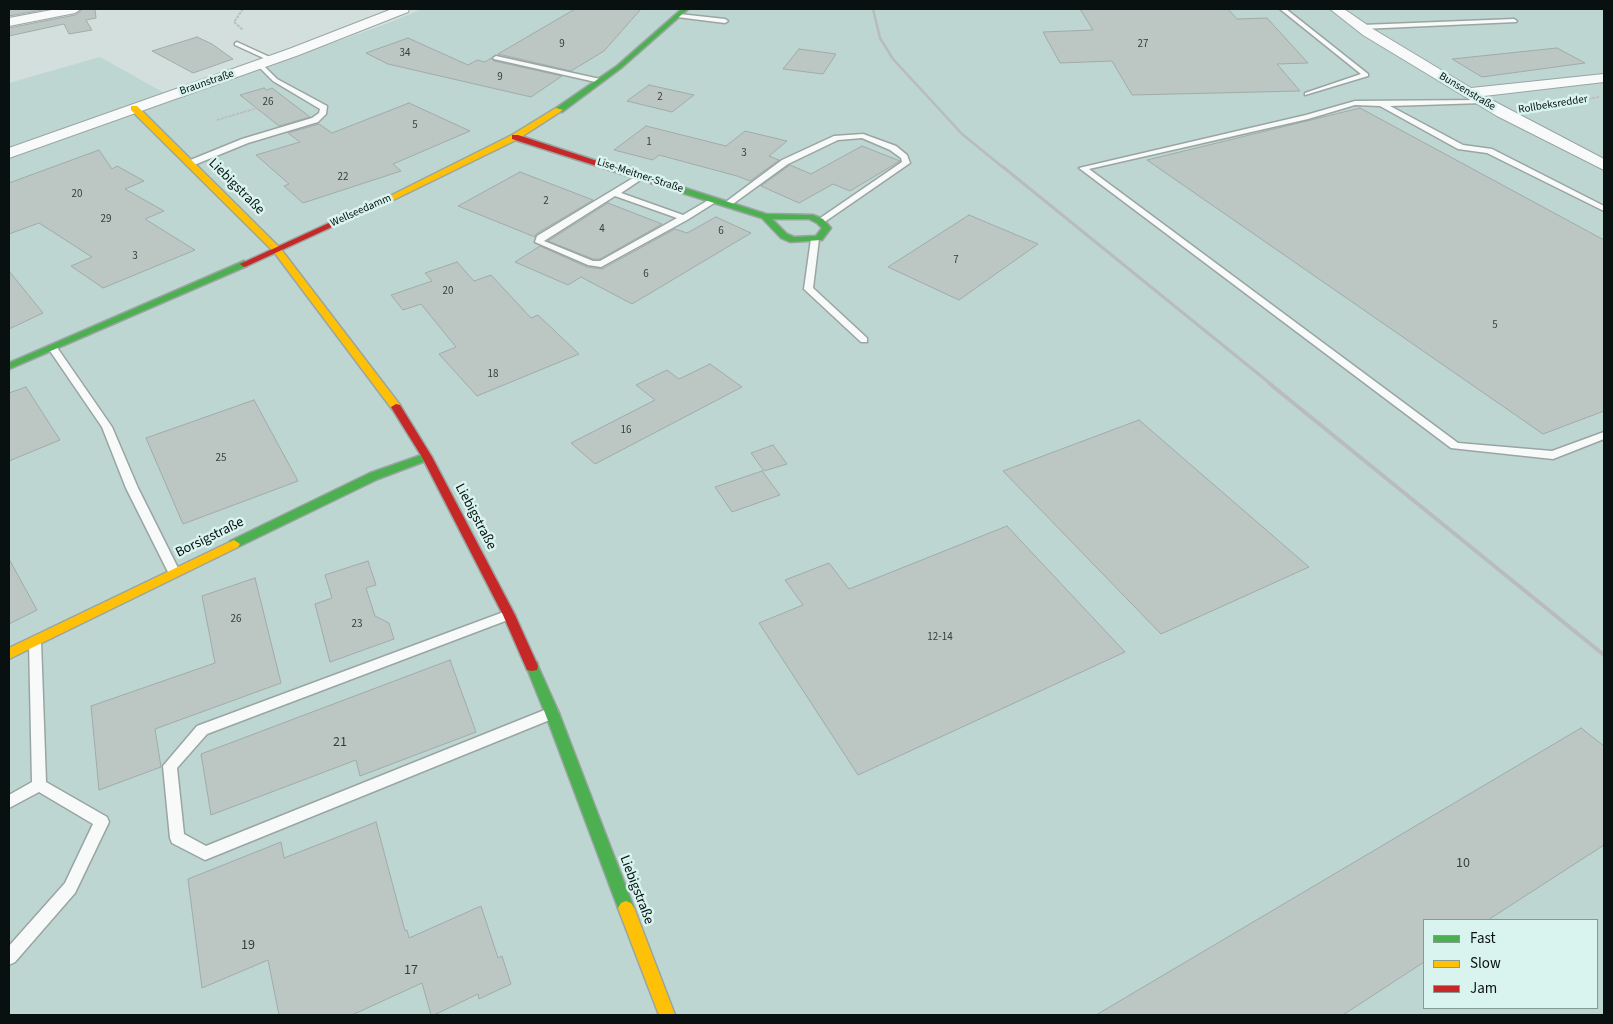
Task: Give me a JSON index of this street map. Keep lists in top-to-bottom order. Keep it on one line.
{"streets":{"street":["Braunstraße","Bunsenstraße","Lise-Meitner-Straße","Liebigstraße","Wellseedamm","Borsigstraße"],"path":["Rollbeksredder"]},"crossings":[["Braunstraße","Liebigstraße"],["Bunsenstraße","Rollbeksredder"],["Lise-Meitner-Straße","Wellseedamm"],["Liebigstraße","Wellseedamm"],["Liebigstraße","Borsigstraße"]],"house_numbers":["9","27","34","9","2","26","5","1","3","22","20","2","29","4","6","3","7","6","20","5","18","16","25","26","23","12-14","21","10","19","17"],"legend":["Fast","Slow","Jam"]}
